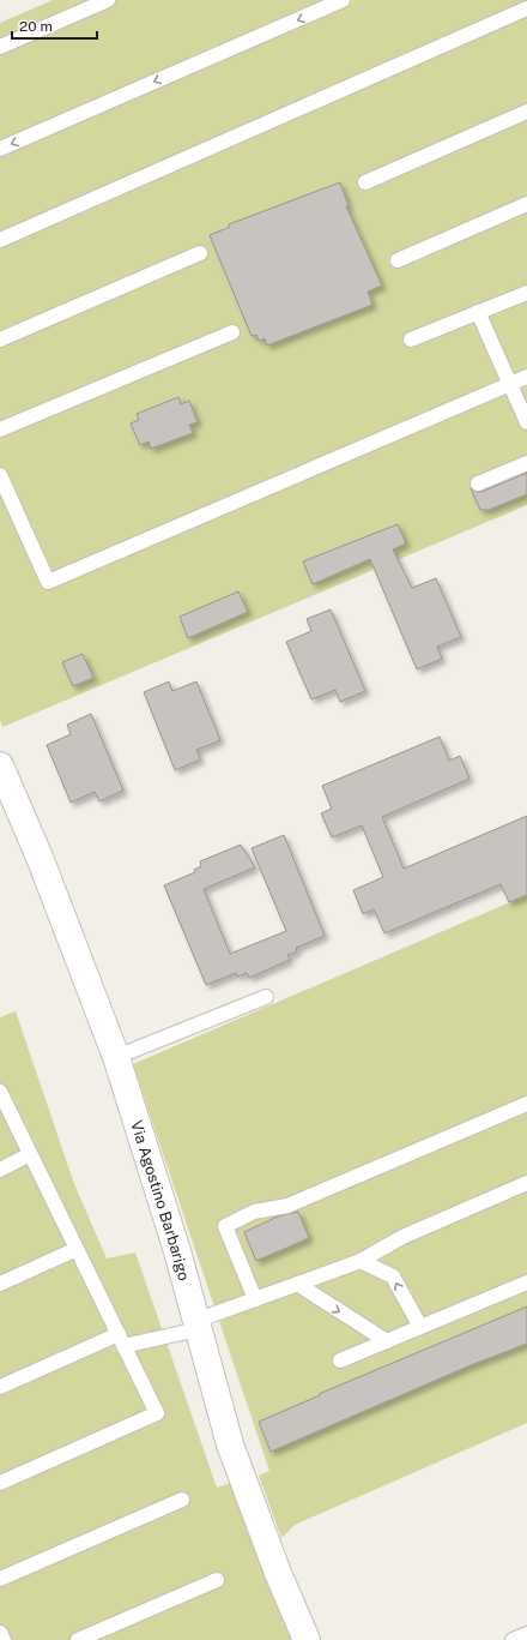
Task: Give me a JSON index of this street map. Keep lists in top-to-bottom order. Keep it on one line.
{"streets":{"street":["Via Agostino Barbarigo"]},"scale_bar":"20 m"}
